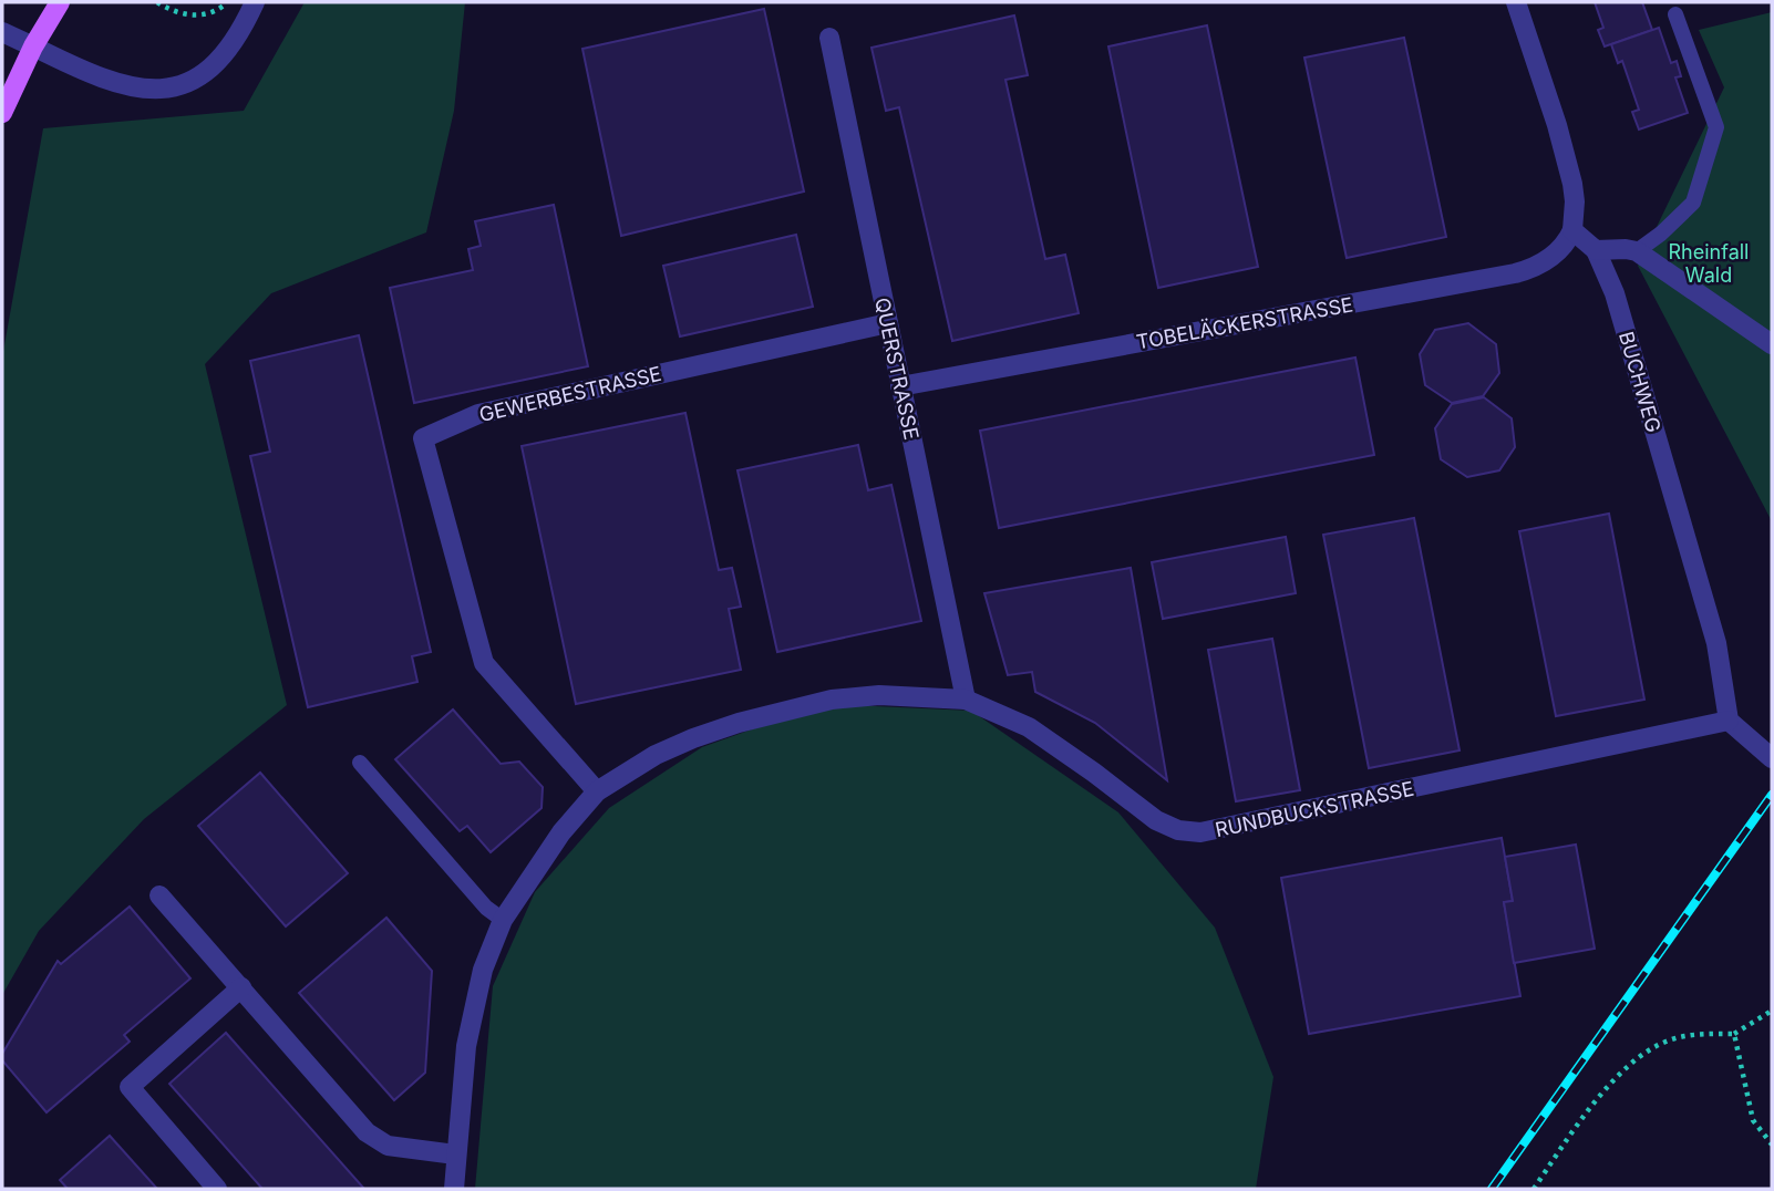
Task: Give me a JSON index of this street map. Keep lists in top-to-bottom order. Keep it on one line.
{"streets":{"street":["TOBELÄCKERSTRASSE","QUERSTRASSE","BUCHWEG","GEWERBESTRASSE","RUNDBUCKSTRASSE"]},"crossings":[["TOBELÄCKERSTRASSE","QUERSTRASSE"],["TOBELÄCKERSTRASSE","BUCHWEG"],["QUERSTRASSE","GEWERBESTRASSE"],["QUERSTRASSE","RUNDBUCKSTRASSE"],["BUCHWEG","RUNDBUCKSTRASSE"],["GEWERBESTRASSE","RUNDBUCKSTRASSE"]],"parks":["Rheinfall Wald"]}
